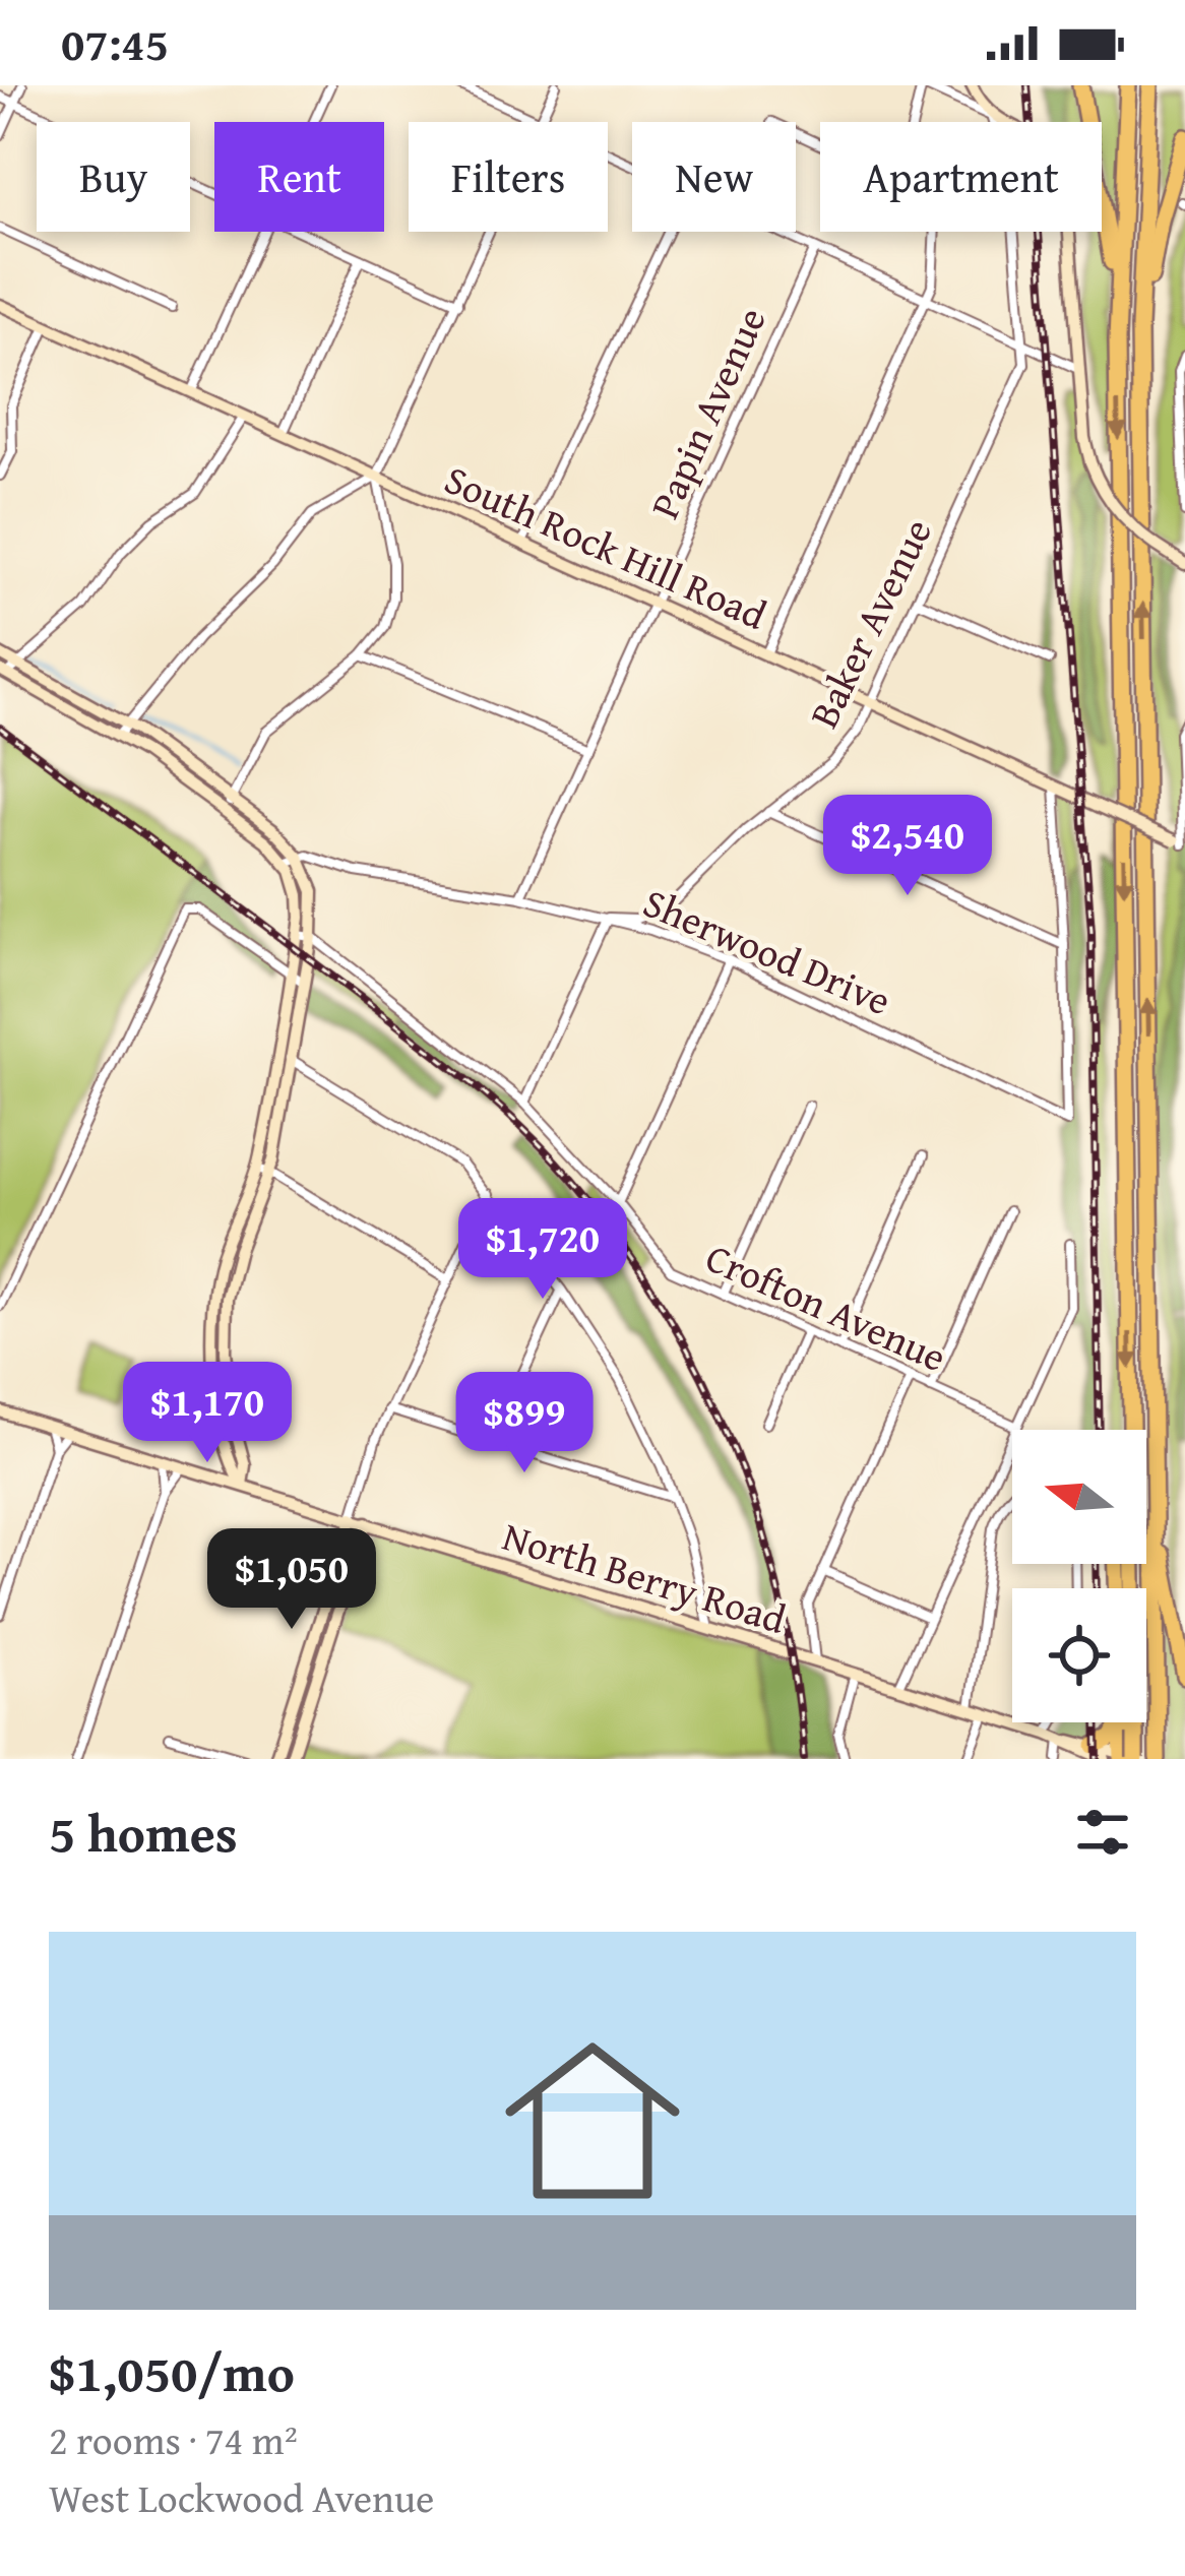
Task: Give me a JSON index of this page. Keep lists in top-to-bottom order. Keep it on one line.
{"streets":{"main road":["South Rock Hill Road","North Berry Road"],"street":["Papin Avenue","Baker Avenue","Sherwood Drive","Crofton Avenue"]},"crossings":[["Papin Avenue","South Rock Hill Road"],["Papin Avenue","Sherwood Drive"],["South Rock Hill Road","Baker Avenue"]],"north":"left","page":{"status":"07:45","chip":["Buy","Rent","Filters","New","Apartment"],"price":["$2,540","$1,720","$1,170","$899","$1,050"],"heading":"5 homes","list":[{"name":"$1,050/mo","note":"2 rooms · 74 m² · West Lockwood Avenue"}]}}
